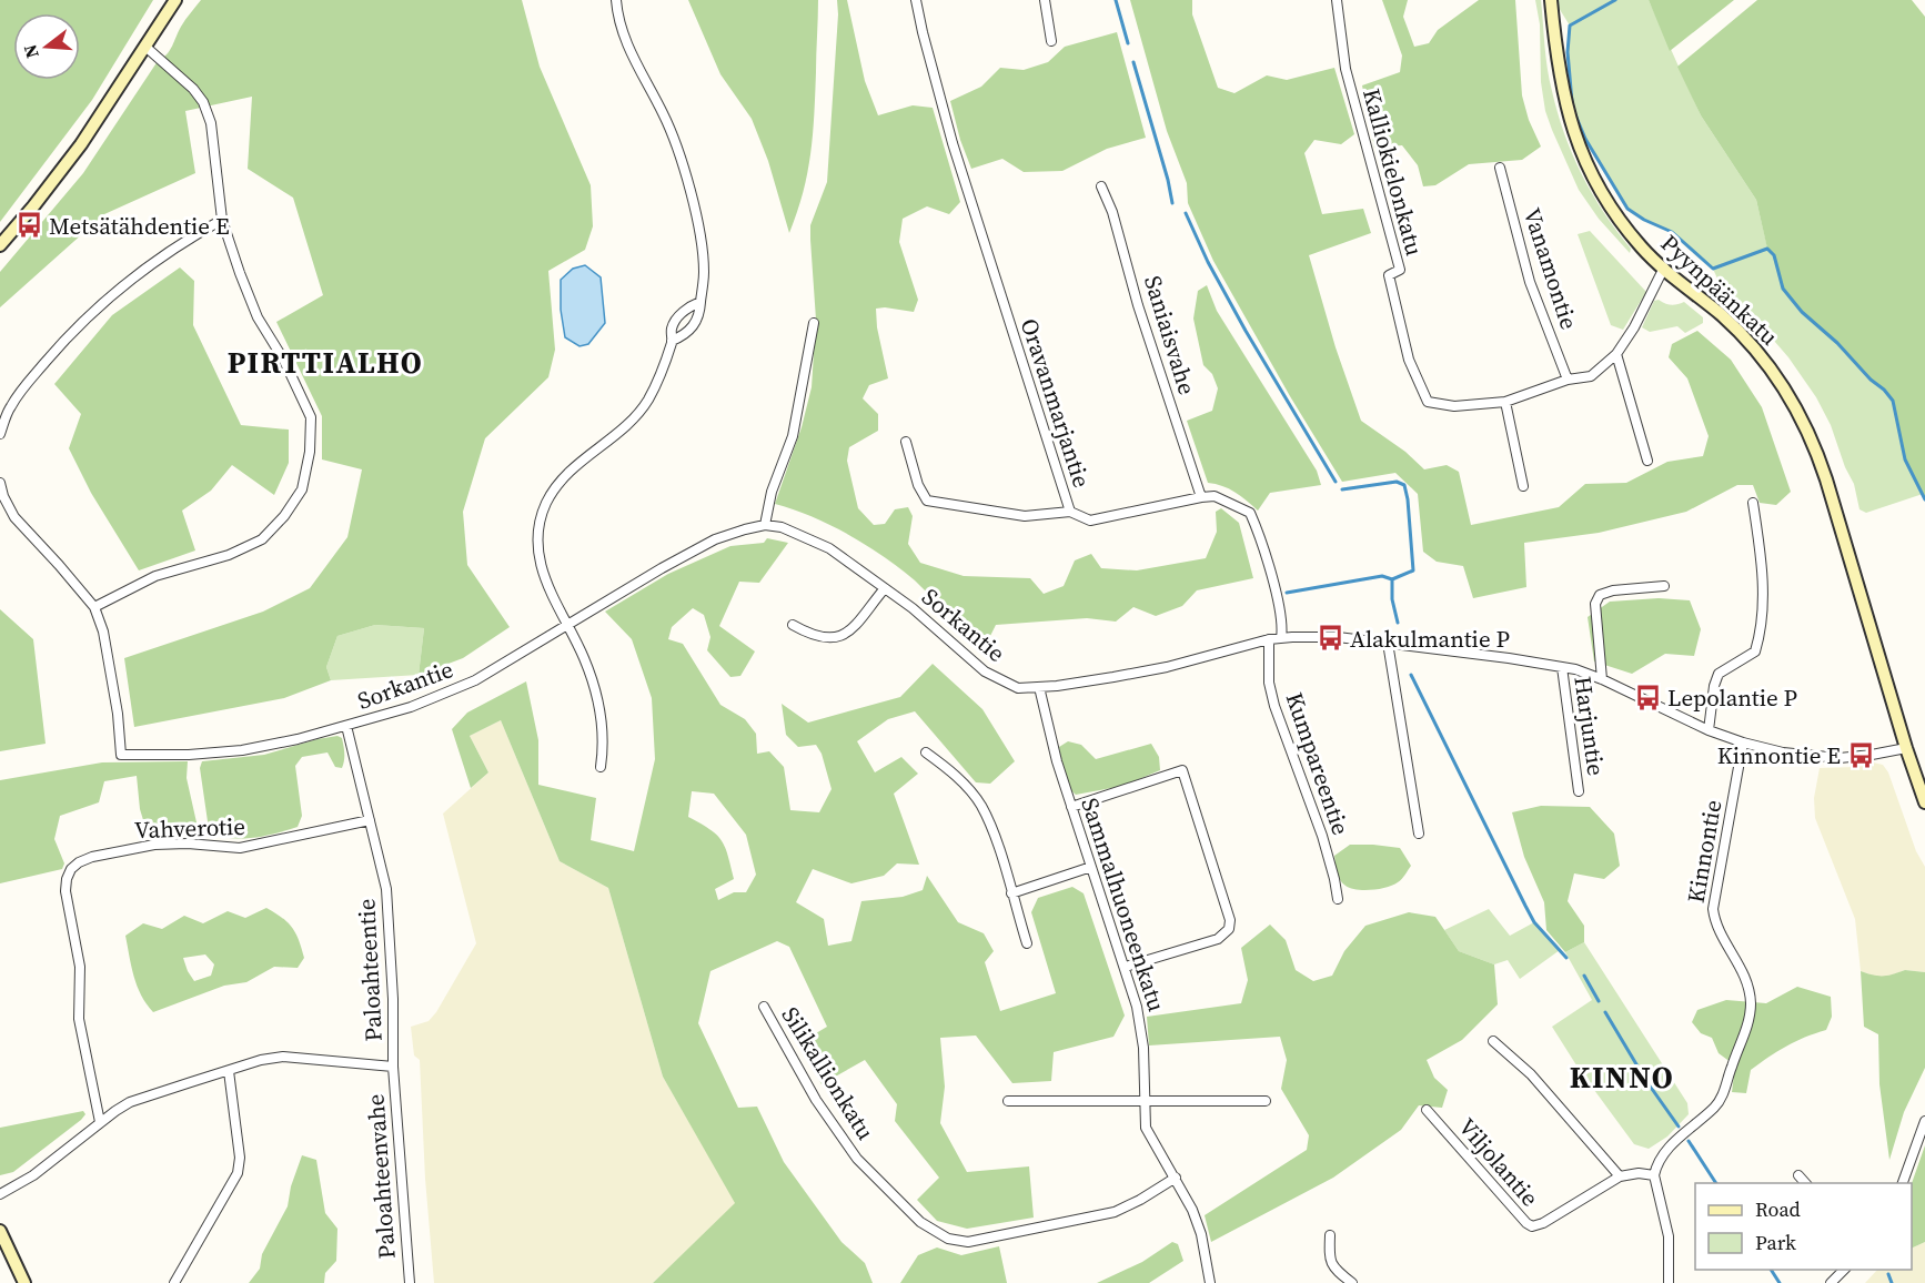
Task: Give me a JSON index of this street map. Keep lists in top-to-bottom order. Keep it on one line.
{"streets":{"main road":["Pyynpäänkatu"],"street":["Kalliokielonkatu","Vanamontie","Saniaisvahe","Oravanmarjantie","Sorkantie","Harjuntie","Kumpareentie","Vahverotie","Kinnontie","Sammalhuoneenkatu","Paloahteentie","Silikallionkatu","Viljolantie","Paloahteenvahe"]},"crossings":[["Kalliokielonkatu","Vanamontie"],["Kalliokielonkatu","Pyynpäänkatu"],["Pyynpäänkatu","Sorkantie"],["Saniaisvahe","Oravanmarjantie"],["Oravanmarjantie","Sorkantie"],["Sorkantie","Harjuntie"],["Sorkantie","Kumpareentie"],["Sorkantie","Kinnontie"],["Sorkantie","Sammalhuoneenkatu"],["Sorkantie","Paloahteentie"],["Vahverotie","Paloahteentie"],["Kinnontie","Viljolantie"],["Sammalhuoneenkatu","Silikallionkatu"],["Paloahteentie","Paloahteenvahe"]],"districts":["PIRTTIALHO","KINNO"],"places":{"bus stop":["Metsätähdentie E","Alakulmantie P","Lepolantie P","Kinnontie E"]},"legend":["Road","Park"],"north":"left"}
